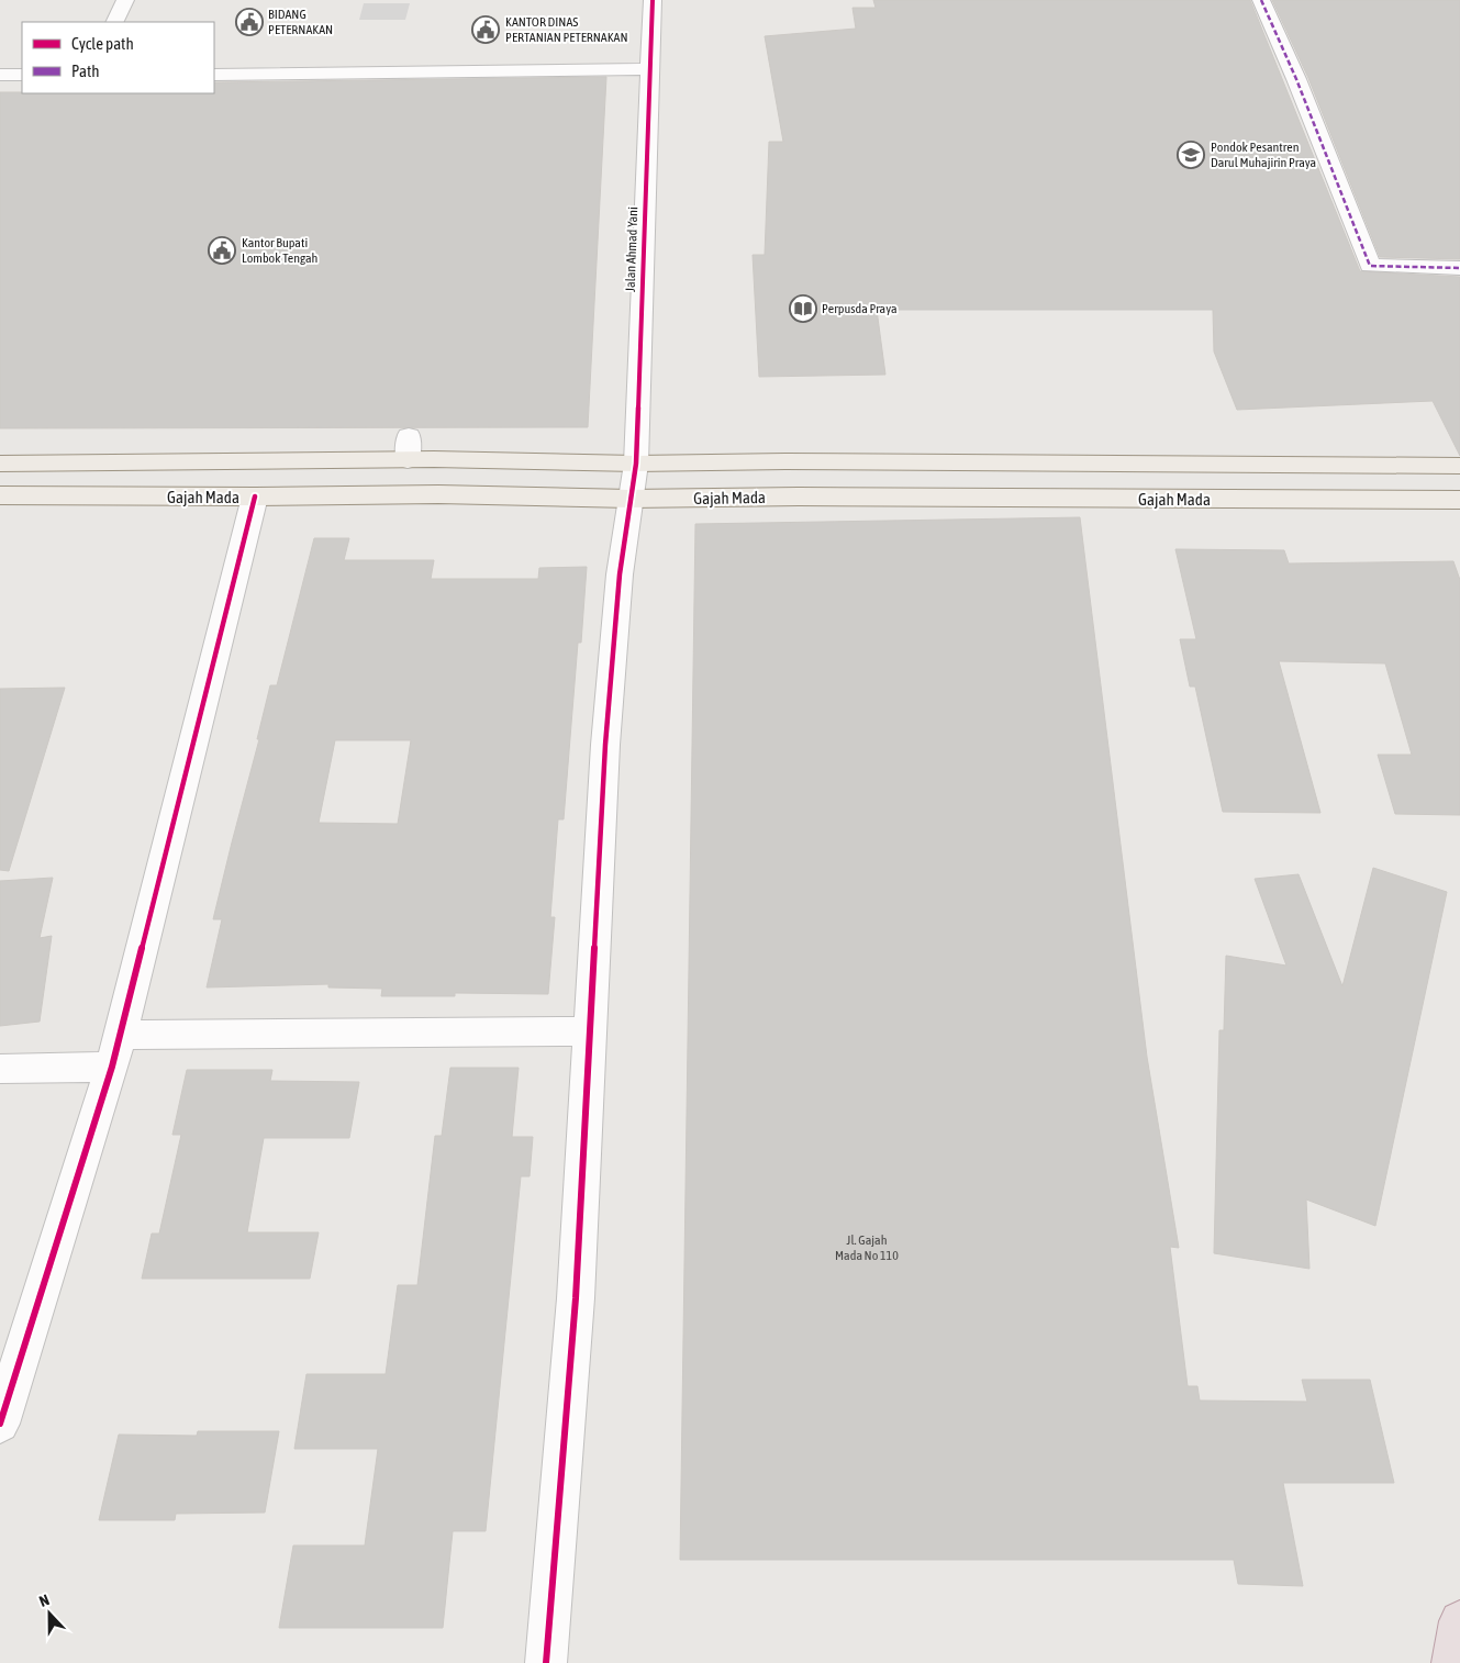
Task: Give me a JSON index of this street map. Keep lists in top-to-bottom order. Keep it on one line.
{"streets":{"main road":["Gajah Mada"],"street":["Jalan Ahmad Yani"]},"crossings":[["Jalan Ahmad Yani","Gajah Mada"]],"places":{"public building":["BIDANG PETERNAKAN","KANTOR DINAS PERTANIAN PETERNAKAN","Kantor Bupati Lombok Tengah"],"school or university":["Pondok Pesantren Darul Muhajirin Praya"],"library":["Perpusda Praya"]},"house_numbers":["Jl. Gajah Mada No 110"],"legend":["Cycle path","Path"],"north":"top"}
